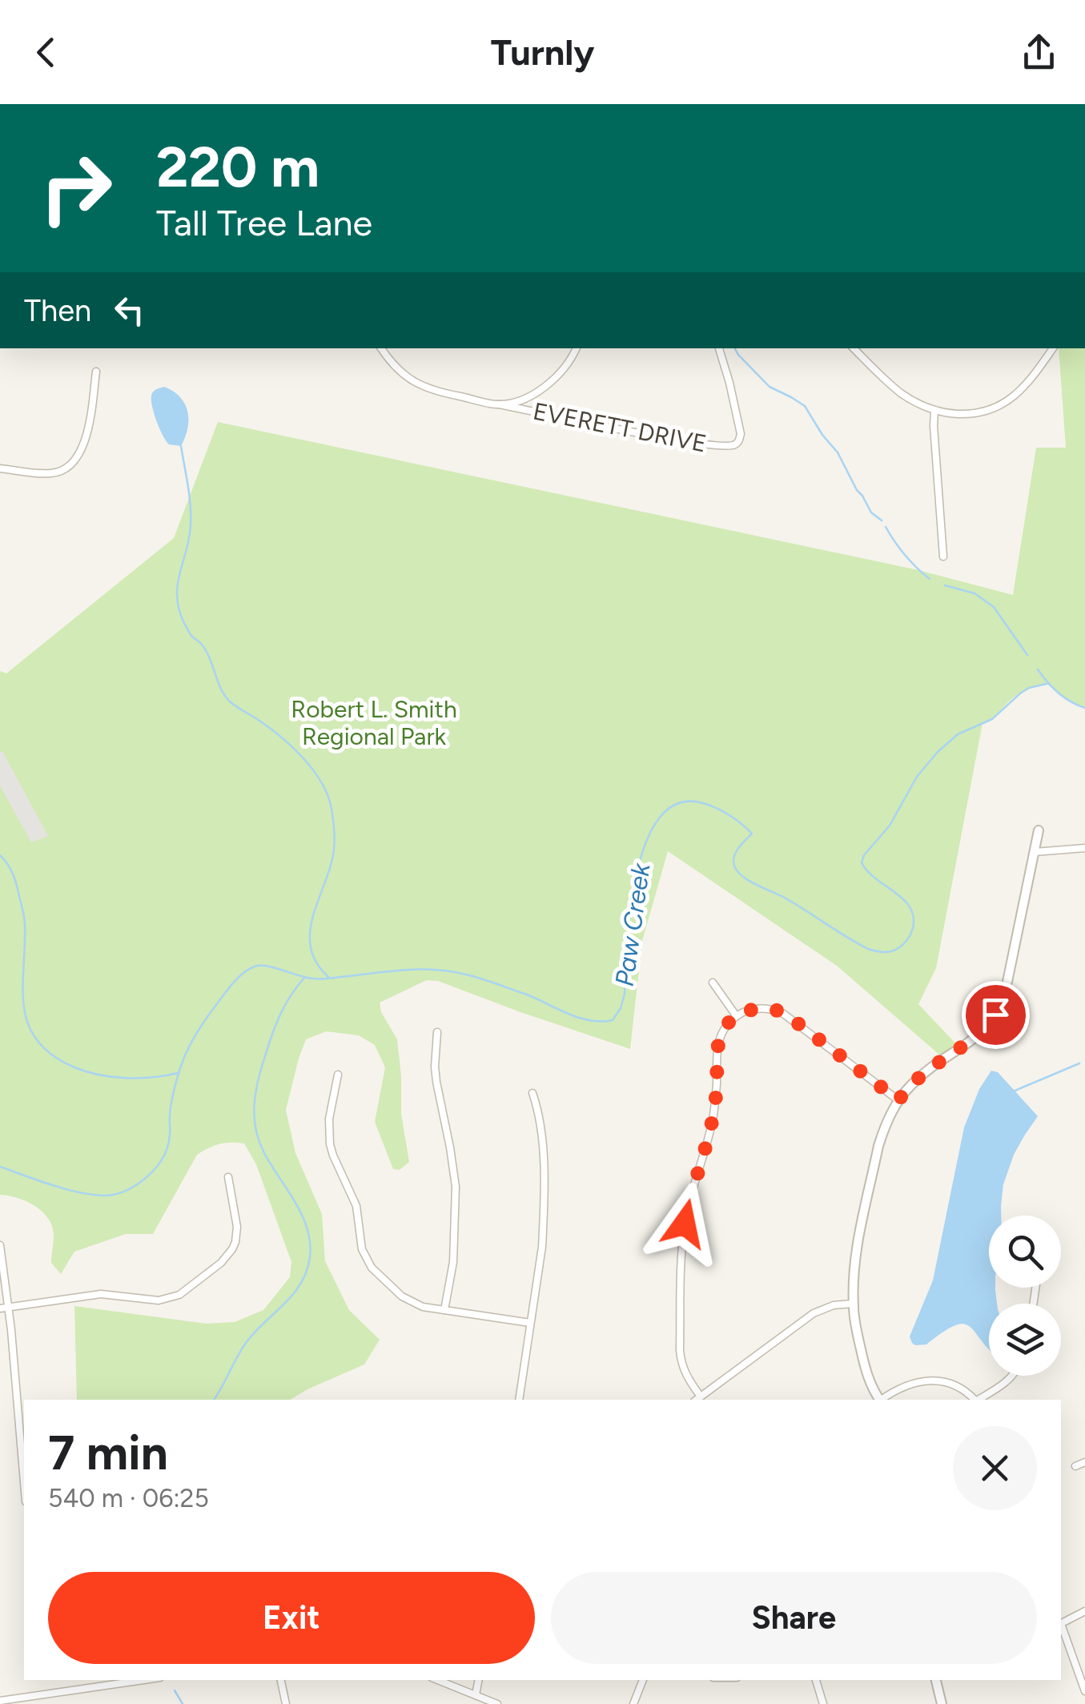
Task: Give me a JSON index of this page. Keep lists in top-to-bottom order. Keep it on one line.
{"streets":{"street":["EVERETT DRIVE"]},"water":["Paw Creek"],"parks":["Robert L. Smith Regional Park"],"page":{"header":"Turnly","turn":["220 m","Tall Tree Lane"],"then":"Then","heading":["7 min","540 m · 06:25"],"buttons":["Exit","Share"]}}
